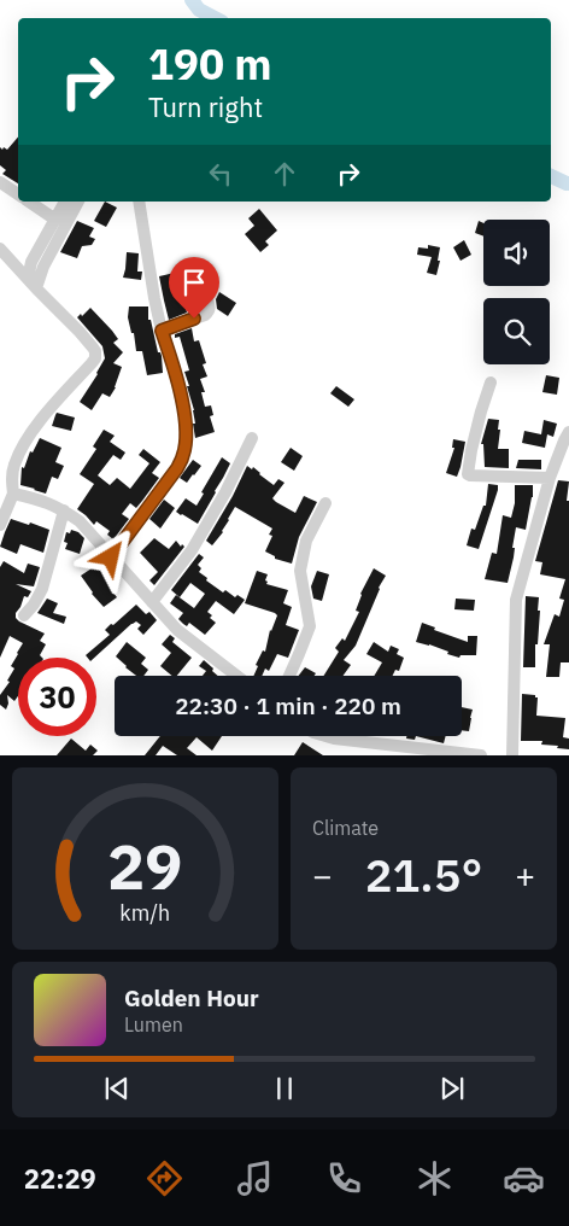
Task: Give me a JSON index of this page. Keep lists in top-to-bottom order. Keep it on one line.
{"page":{"turn":["190 m","Turn right"],"limit":"30","trip":"22:30 · 1 min · 220 m","tile":"Climate","heat":["−","21.5°","+"],"song":["Golden Hour","Lumen"],"tabs":"22:29","gauge":["29","km/h"]}}
